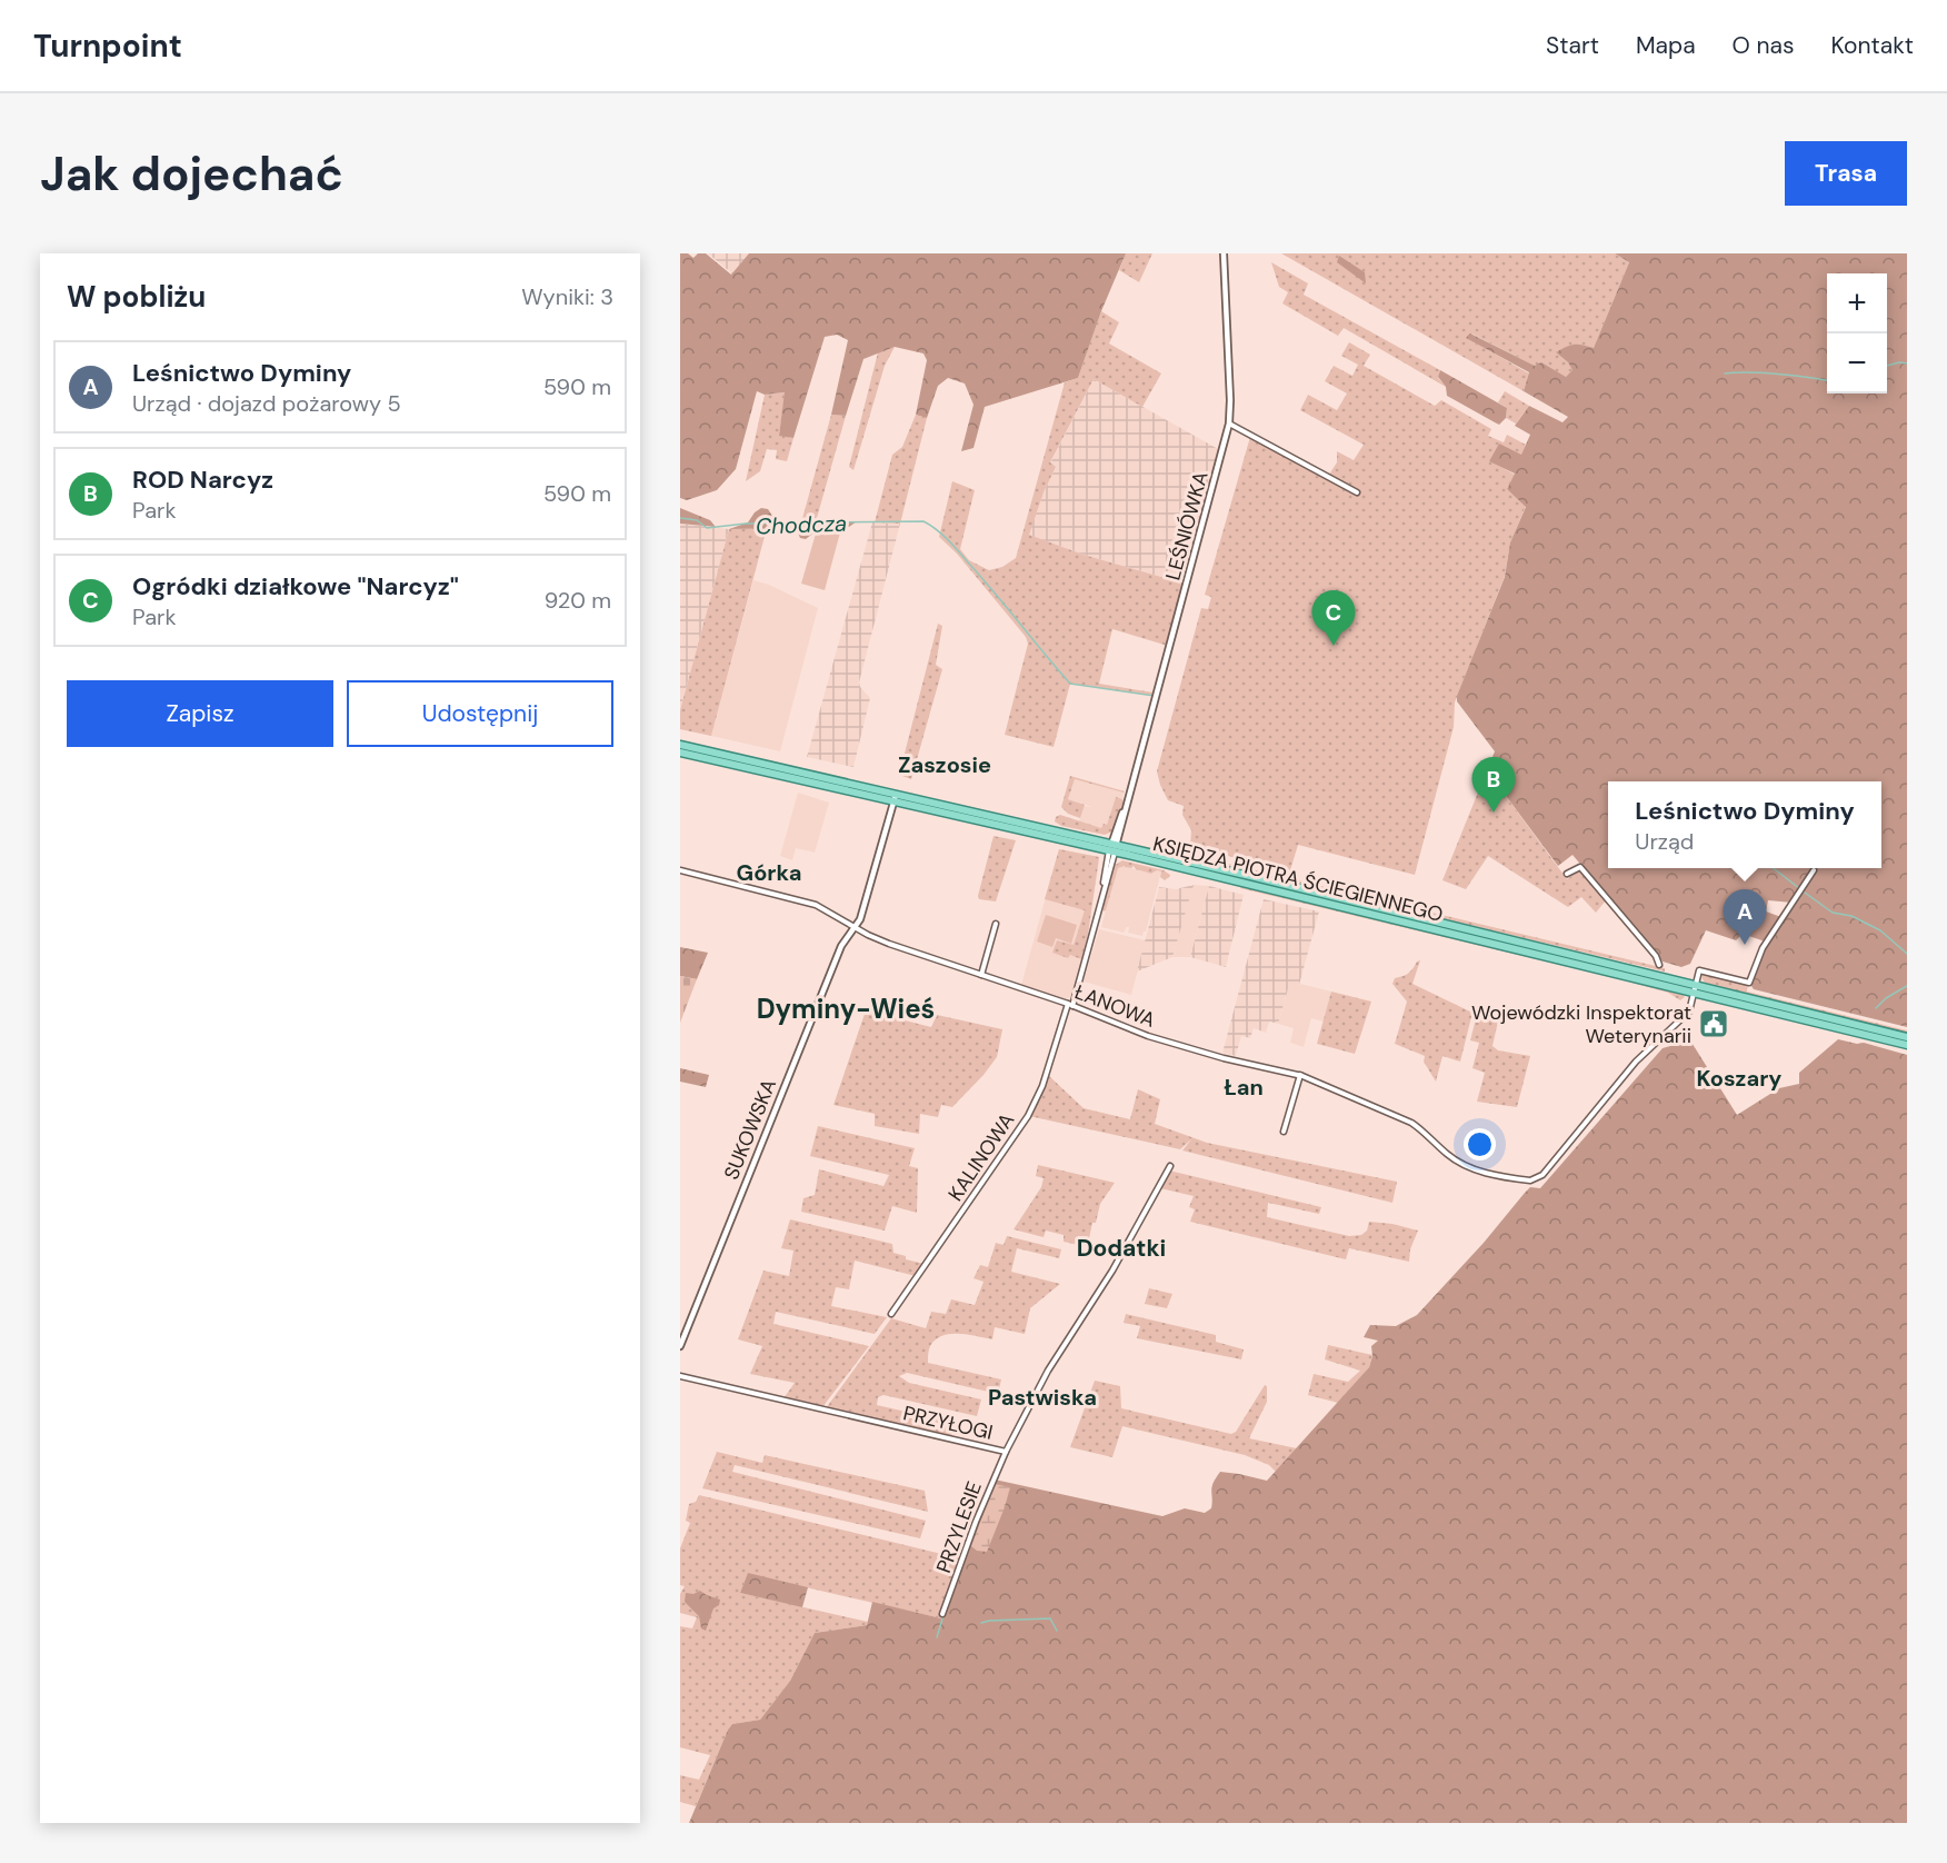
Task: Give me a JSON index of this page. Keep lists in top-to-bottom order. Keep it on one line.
{"streets":{"main road":["KSIĘDZA PIOTRA ŚCIEGIENNEGO"],"street":["LEŚNIÓWKA","ŁANOWA","SUKOWSKA","KALINOWA","PRZYŁOGI","PRZYLESIE"]},"crossings":[["LEŚNIÓWKA","KSIĘDZA PIOTRA ŚCIEGIENNEGO"],["LEŚNIÓWKA","KALINOWA"],["KSIĘDZA PIOTRA ŚCIEGIENNEGO","ŁANOWA"],["KSIĘDZA PIOTRA ŚCIEGIENNEGO","SUKOWSKA"],["KSIĘDZA PIOTRA ŚCIEGIENNEGO","KALINOWA"],["ŁANOWA","SUKOWSKA"],["ŁANOWA","KALINOWA"],["PRZYŁOGI","PRZYLESIE"]],"districts":["Zaszosie","Górka","Dyminy-Wieś","Koszary","Łan","Dodatki","Pastwiska"],"water":["Chodcza"],"places":{"public building":["Wojewódzki Inspektorat Weterynarii"]},"page":{"header":"Turnpoint","nav":["Start","Mapa","O nas","Kontakt"],"buttons":["Trasa",["Zapisz","Udostępnij"]],"title":"Jak dojechać","heading":["W pobliżu","Wyniki: 3"],"map_buttons":["+","−"],"list":[{"mark":"A","name":"Leśnictwo Dyminy","note":"Urząd · dojazd pożarowy 5","value":"590 m"},{"mark":"B","name":"ROD Narcyz","note":"Park","value":"590 m"},{"mark":"C","name":"Ogródki działkowe \"Narcyz\"","note":"Park","value":"920 m"}],"pins":["C","B","A"],"popup":["Leśnictwo Dyminy","Urząd"]}}
